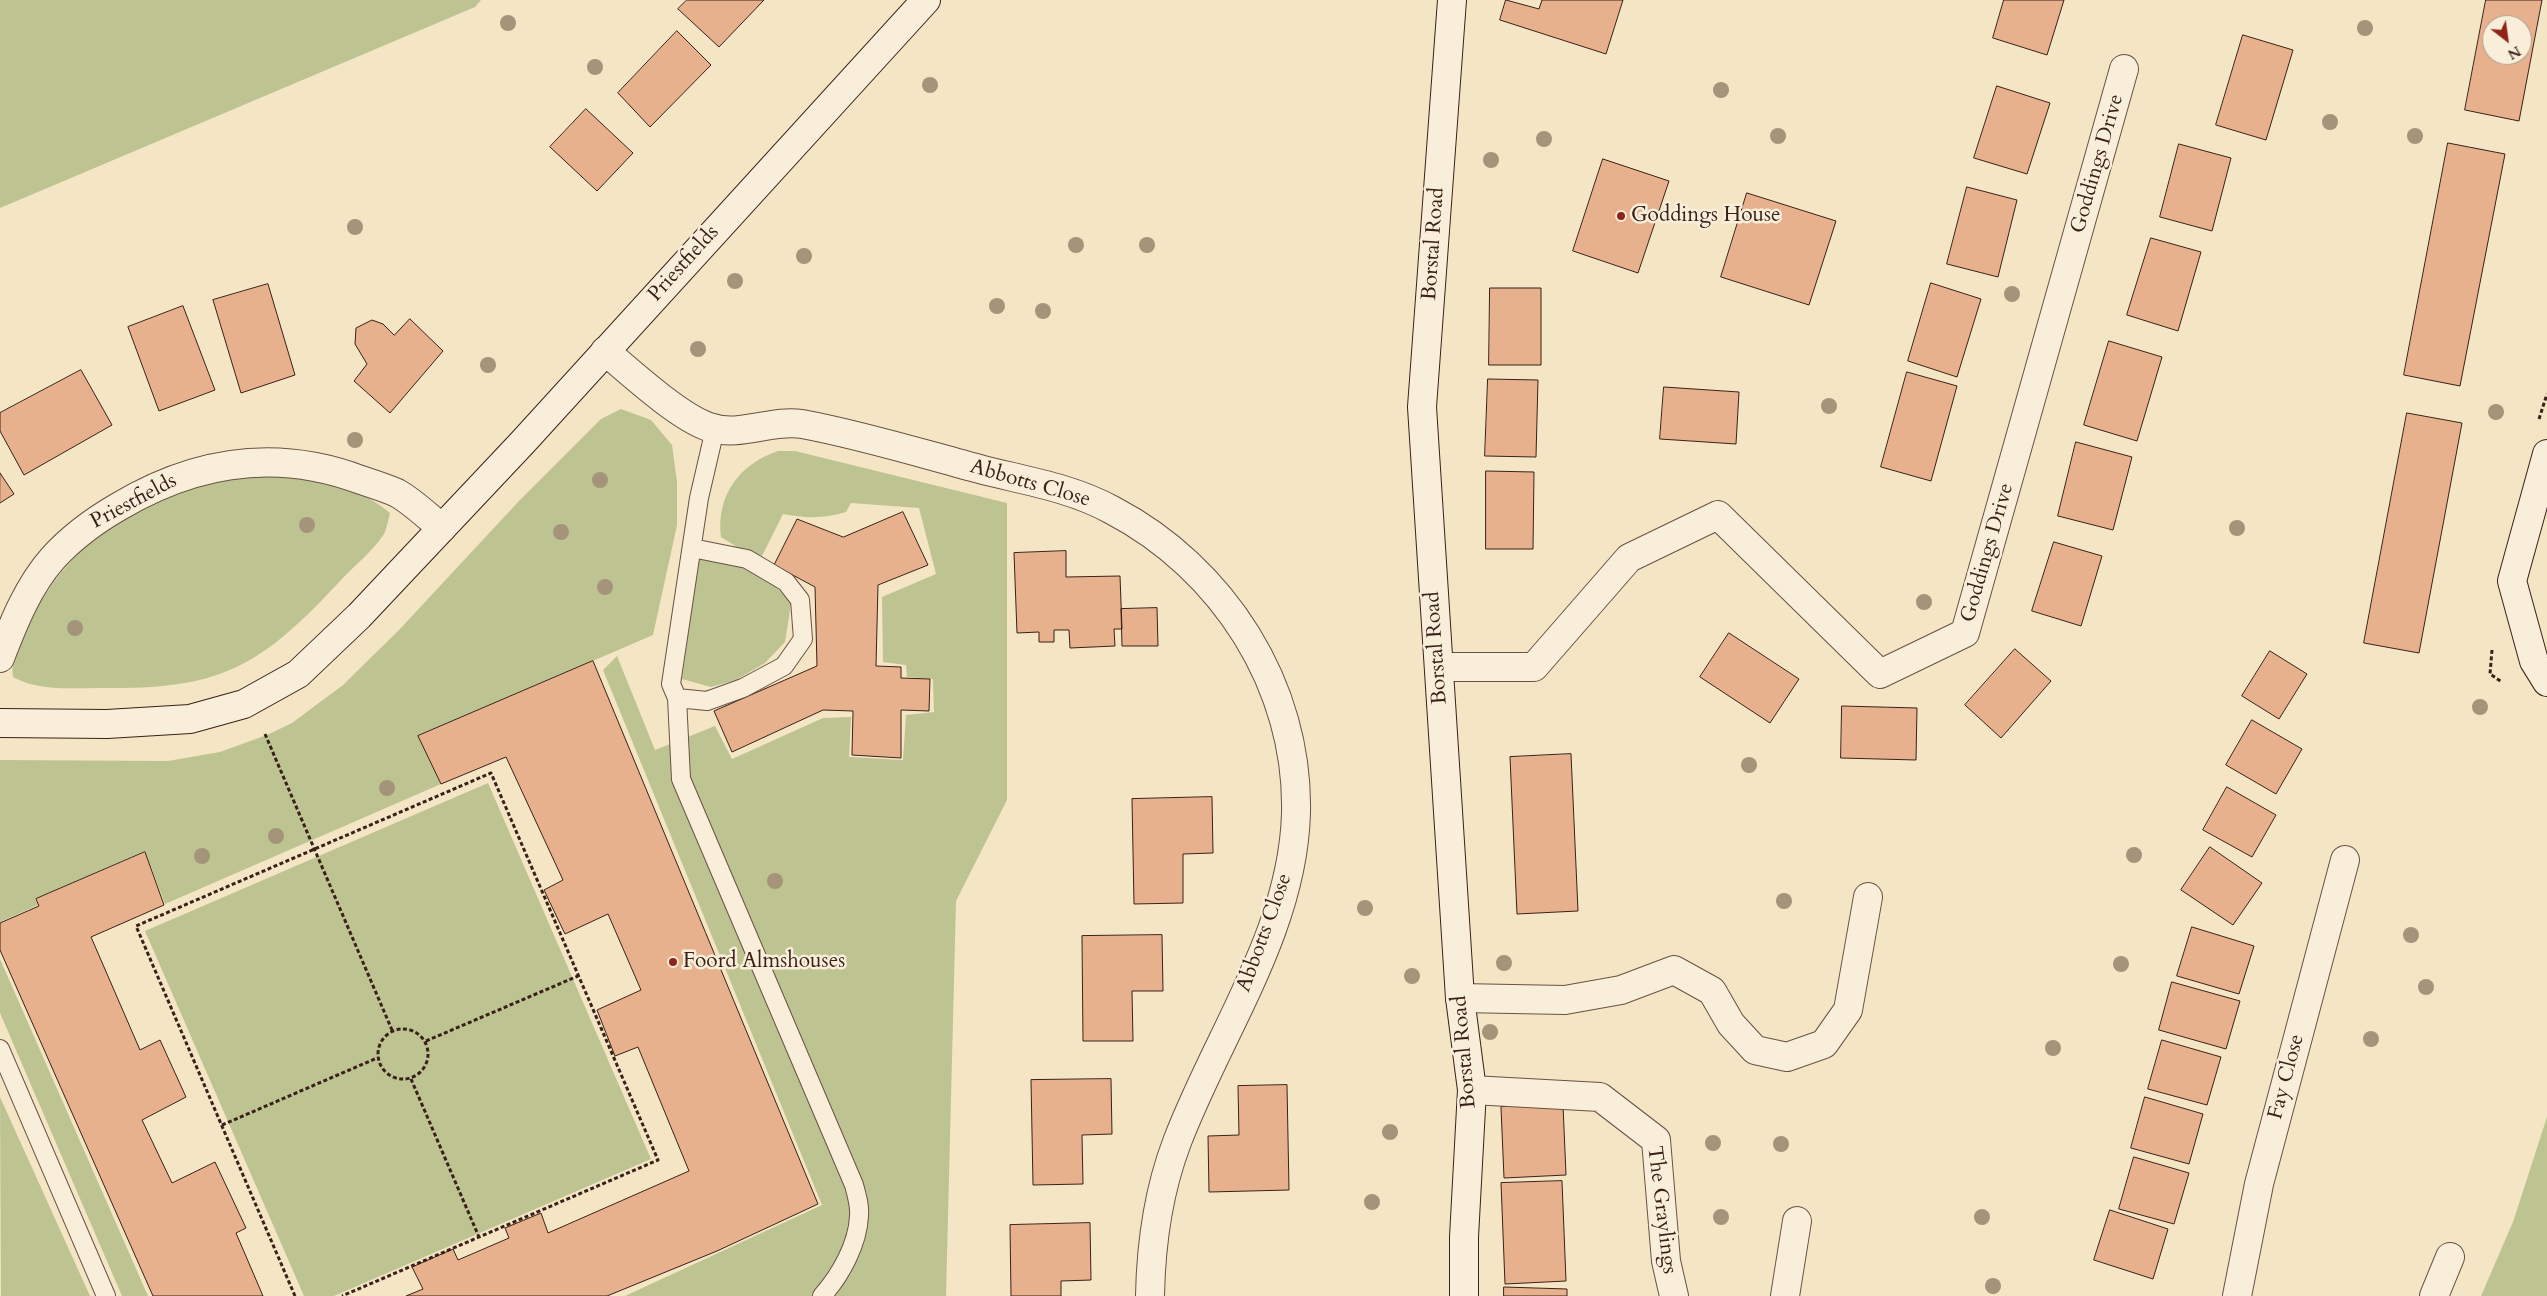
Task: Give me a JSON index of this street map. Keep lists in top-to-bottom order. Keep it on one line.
{"streets":{"street":["Goddings Drive","Borstal Road","Priestfields","Abbotts Close","Fay Close","The Graylings"]},"crossings":[["Goddings Drive","Borstal Road"],["Borstal Road","The Graylings"],["Priestfields","Abbotts Close"]],"places":["Goddings House","Foord Almshouses"],"north":"bottom right"}
